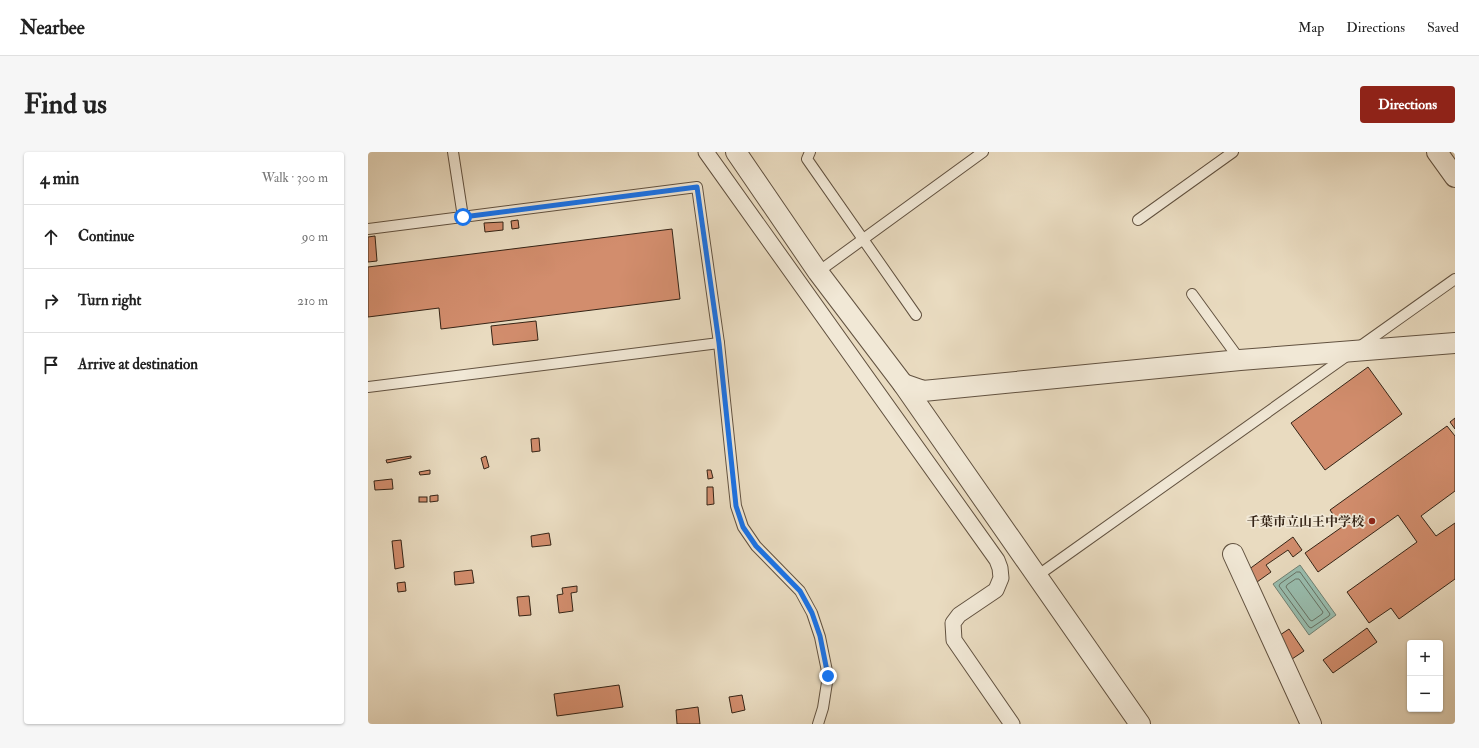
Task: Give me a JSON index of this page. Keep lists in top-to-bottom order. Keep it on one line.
{"places":["千葉市立山王中学校"],"page":{"header":"Nearbee","nav":["Map","Directions","Saved"],"buttons":"Directions","title":"Find us","heading":["4 min","Walk · 300 m"],"list":[["Continue","90 m"],["Turn right","210 m"],"Arrive at destination"],"map_buttons":["+","−"]}}
